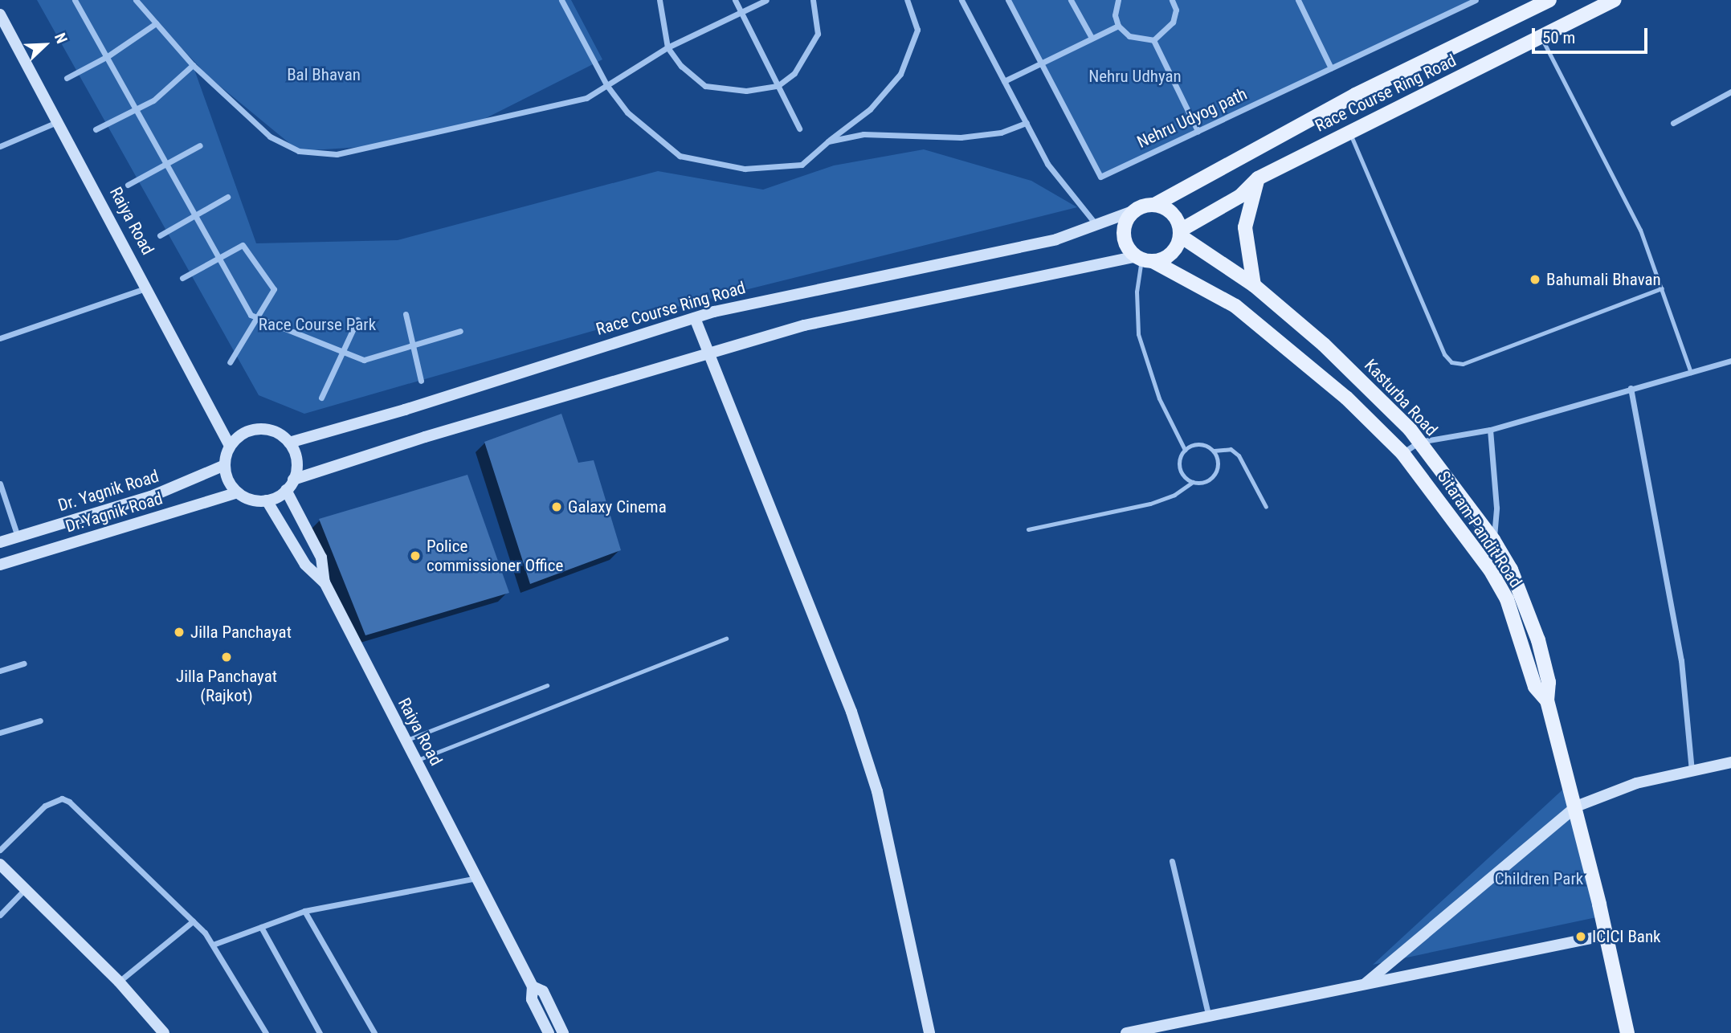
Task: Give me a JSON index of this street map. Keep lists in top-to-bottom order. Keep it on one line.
{"streets":{"main road":["Race Course Ring Road","Kasturba Road","Sitaram-Pandit Road"],"street":["Nehru Udyog path","Raiya Road","Dr. Yagnik Road","Dr.Yagnik Road"]},"crossings":[["Race Course Ring Road","Raiya Road"],["Race Course Ring Road","Kasturba Road"],["Race Course Ring Road","Dr. Yagnik Road"],["Race Course Ring Road","Dr.Yagnik Road"],["Race Course Ring Road","Sitaram-Pandit Road"],["Raiya Road","Dr. Yagnik Road"],["Raiya Road","Dr.Yagnik Road"],["Kasturba Road","Sitaram-Pandit Road"],["Dr. Yagnik Road","Dr.Yagnik Road"]],"parks":["Bal Bhavan","Nehru Udhyan","Race Course Park","Children Park"],"places":["Bahumali Bhavan","Galaxy Cinema","Police commissioner Office","Jilla Panchayat","Jilla Panchayat (Rajkot)","ICICI Bank"],"scale_bar":"50 m","north":"top right"}
